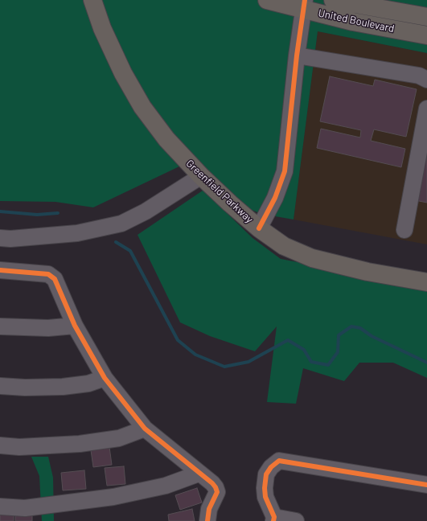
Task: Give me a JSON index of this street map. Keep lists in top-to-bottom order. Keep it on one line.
{"streets":{"main road":["United Boulevard","Greenfield Parkway"]}}
